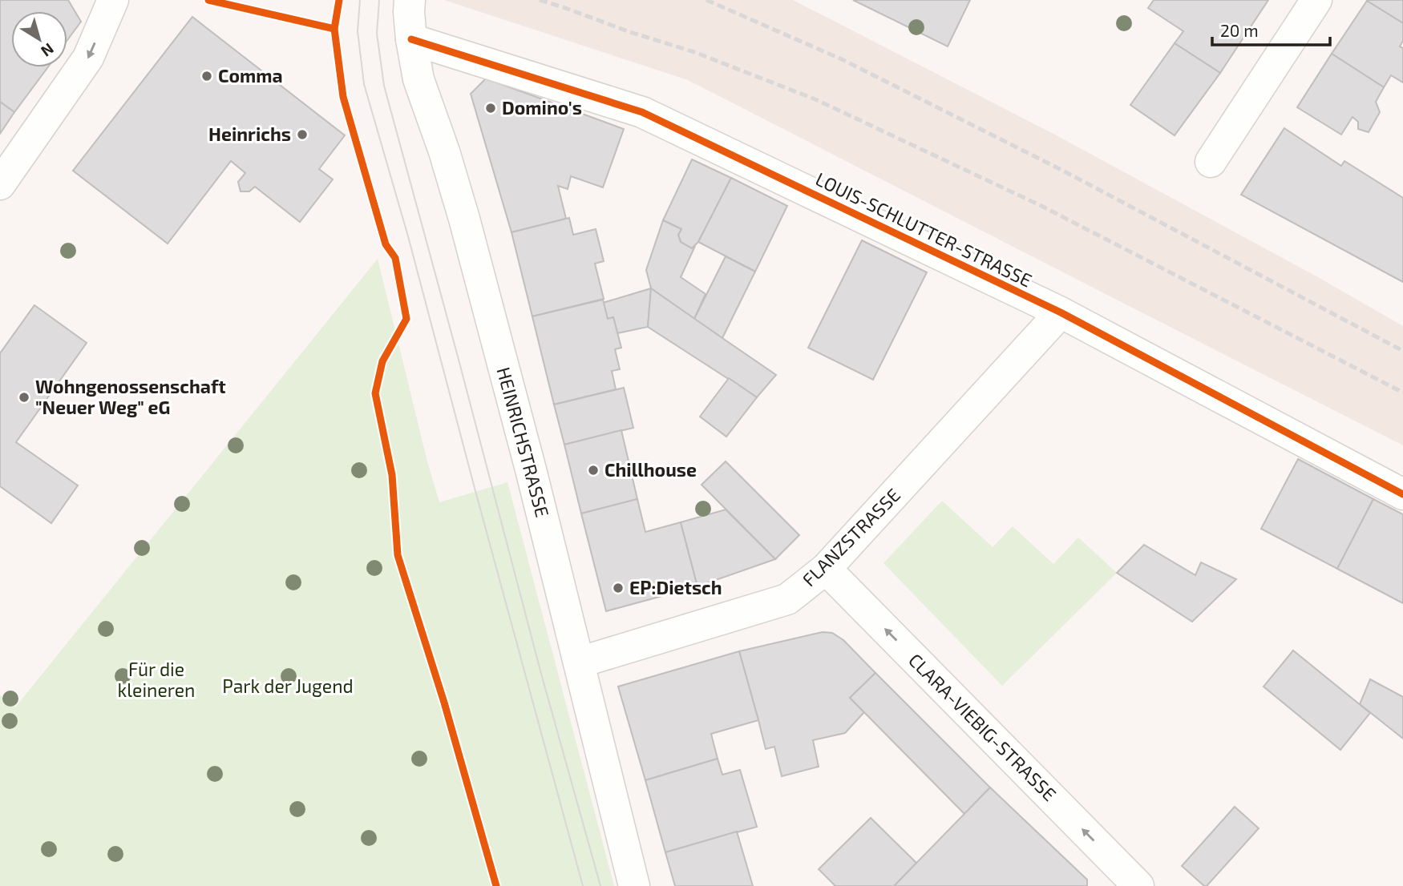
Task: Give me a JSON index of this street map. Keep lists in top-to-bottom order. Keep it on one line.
{"streets":{"street":["LOUIS-SCHLUTTER-STRASSE","HEINRICHSTRASSE","FLANZSTRASSE","CLARA-VIEBIG-STRASSE"]},"crossings":[["LOUIS-SCHLUTTER-STRASSE","HEINRICHSTRASSE"],["LOUIS-SCHLUTTER-STRASSE","FLANZSTRASSE"],["HEINRICHSTRASSE","FLANZSTRASSE"],["FLANZSTRASSE","CLARA-VIEBIG-STRASSE"]],"one_way":["CLARA-VIEBIG-STRASSE"],"parks":["Für die kleineren","Park der Jugend"],"places":["Comma","Domino's","Heinrichs","Wohngenossenschaft \"Neuer Weg\" eG","Chillhouse","EP:Dietsch"],"scale_bar":"20 m","north":"bottom right"}
